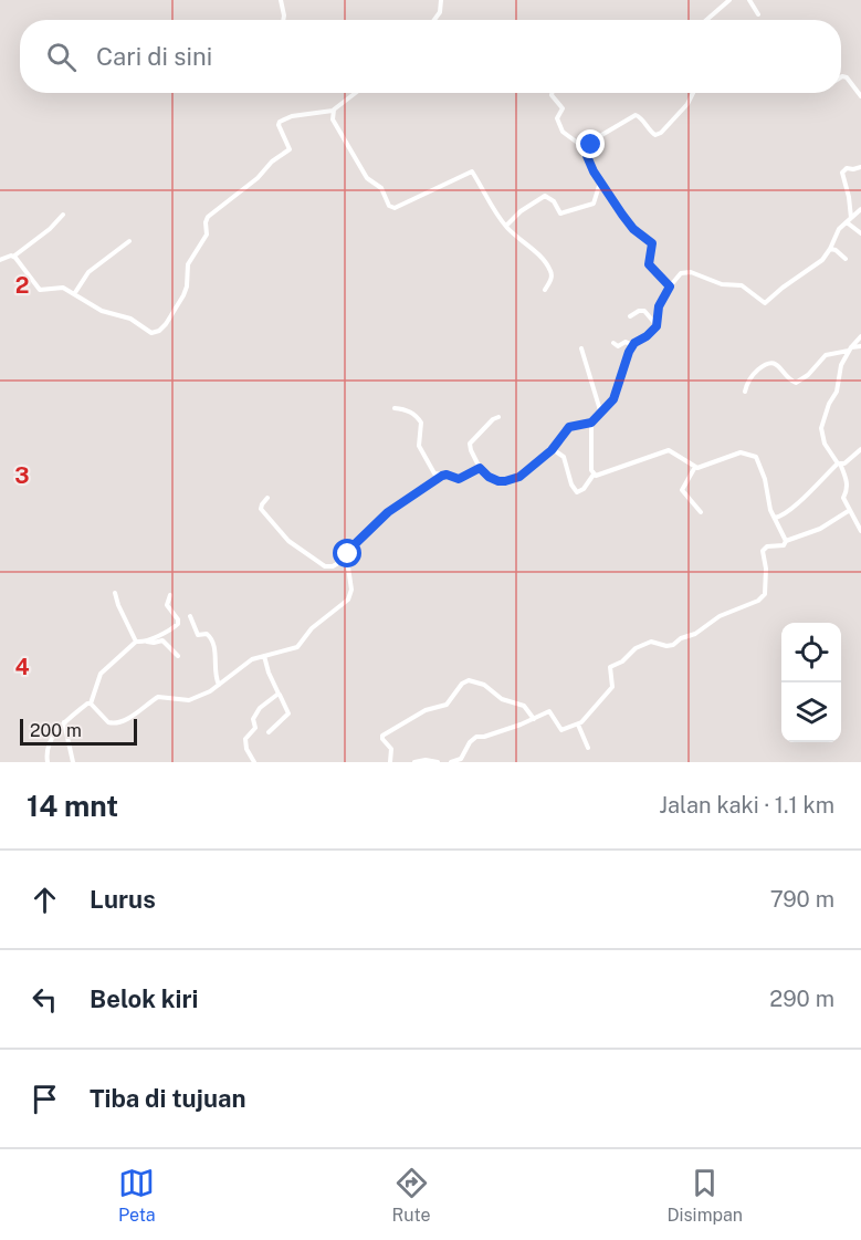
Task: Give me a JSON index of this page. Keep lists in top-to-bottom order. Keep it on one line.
{"scale_bar":"200 m","page":{"search":"Cari di sini","scale":"200 m","heading":["14 mnt","Jalan kaki · 1.1 km"],"list":[["Lurus","790 m"],["Belok kiri","290 m"],"Tiba di tujuan"],"nav":["Peta","Rute","Disimpan"]},"grid":{"rows":["2","3","4"]}}
